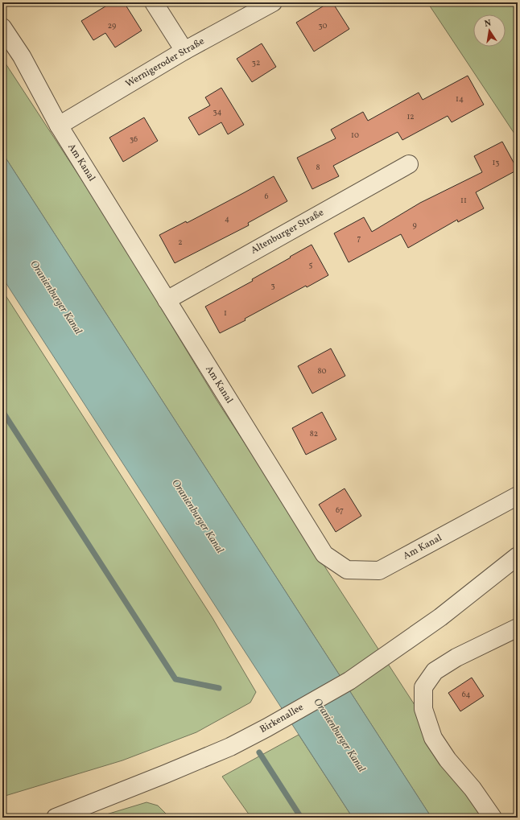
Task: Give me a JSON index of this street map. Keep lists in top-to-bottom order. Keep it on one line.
{"streets":{"street":["Wernigeroder Straße","Am Kanal","Altenburger Straße","Birkenallee"]},"crossings":[["Wernigeroder Straße","Am Kanal"],["Am Kanal","Altenburger Straße"]],"water":["Oranienburger Kanal"],"house_numbers":["29","30","32","14","34","12","10","36","13","8","6","11","4","9","7","2","5","3","1","80","82","67","64"],"north":"top"}
